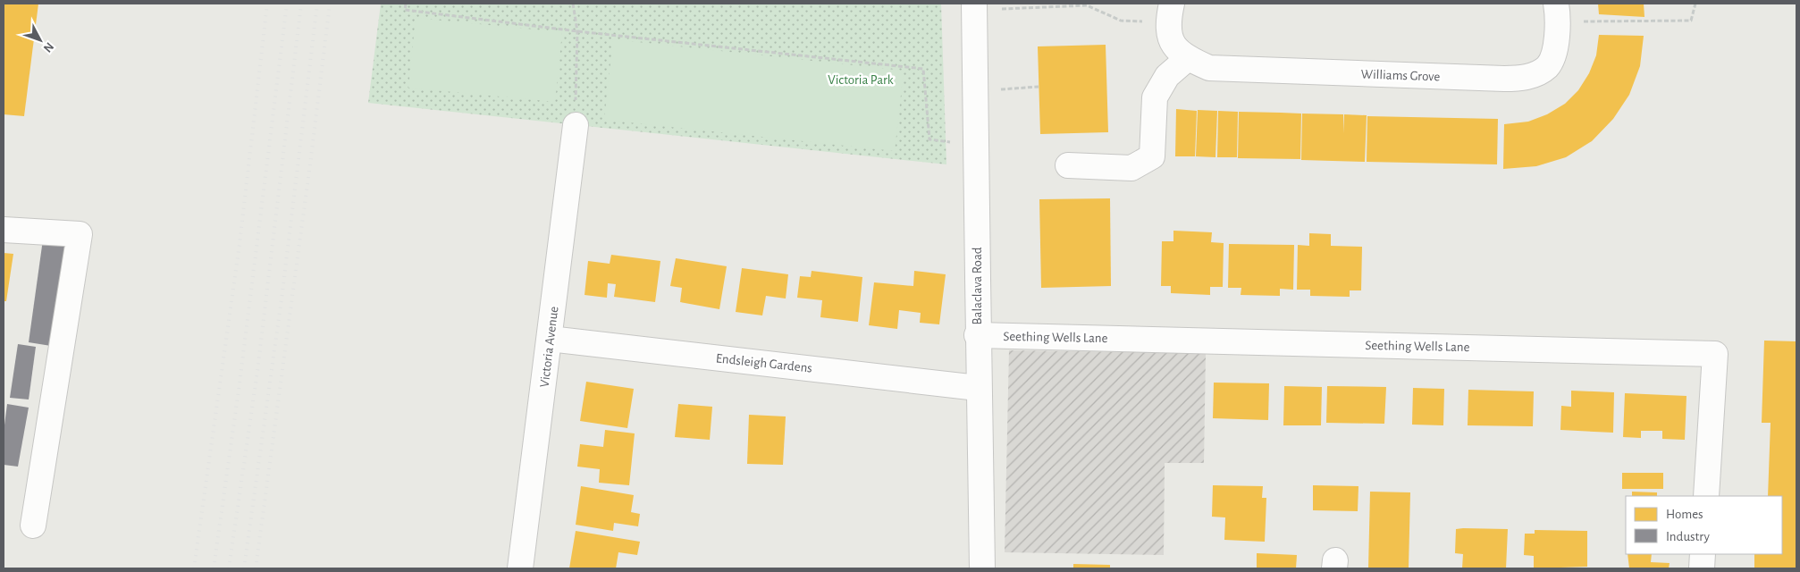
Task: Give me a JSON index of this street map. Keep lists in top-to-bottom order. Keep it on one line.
{"streets":{"street":["Williams Grove","Balaclava Road","Seething Wells Lane","Victoria Avenue","Endsleigh Gardens"]},"crossings":[["Balaclava Road","Seething Wells Lane"],["Balaclava Road","Endsleigh Gardens"],["Victoria Avenue","Endsleigh Gardens"]],"parks":["Victoria Park"],"legend":["Homes","Industry"],"north":"bottom right"}
